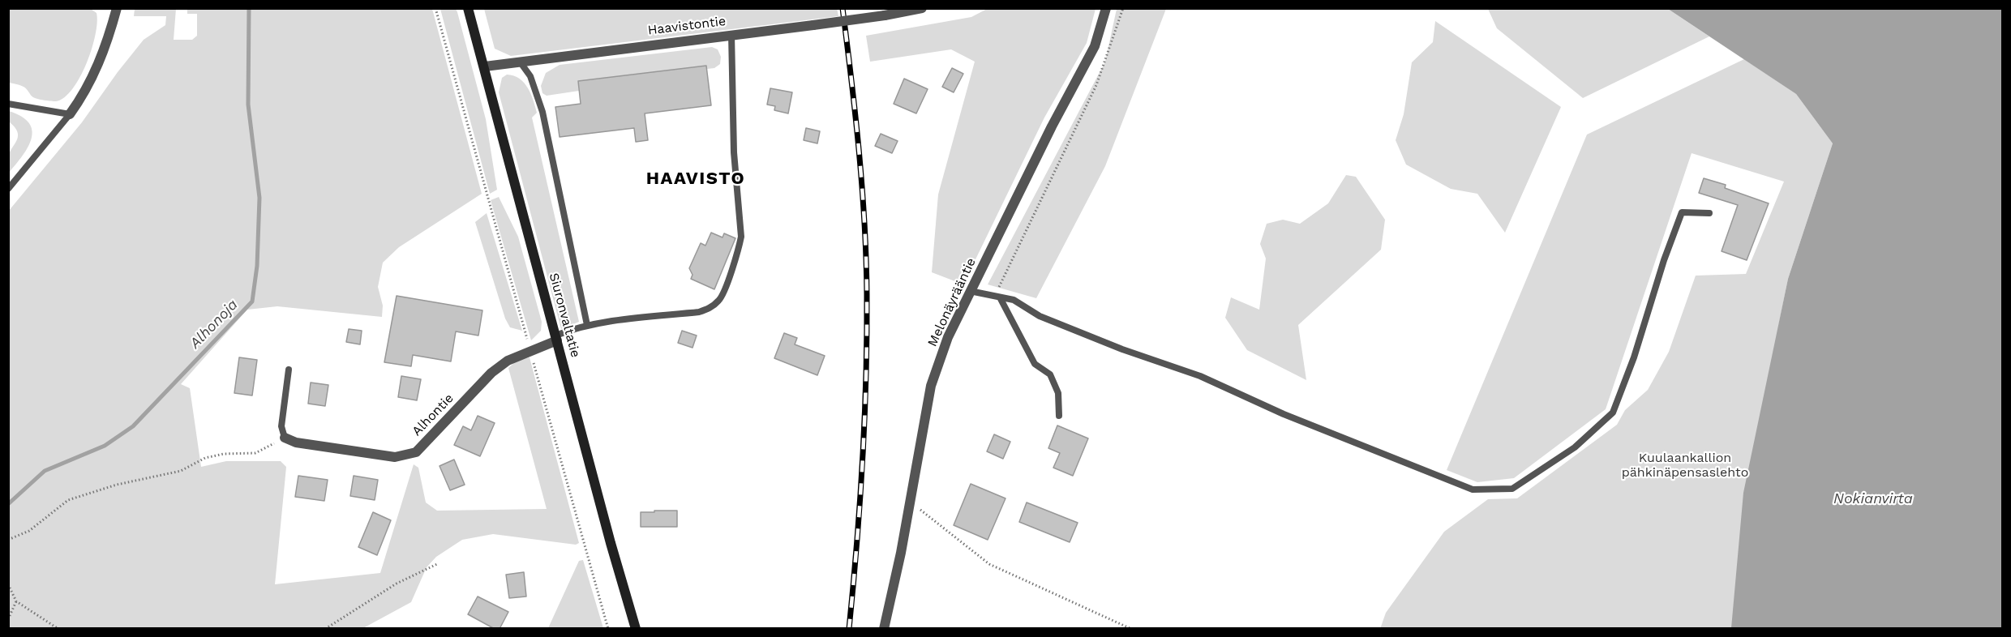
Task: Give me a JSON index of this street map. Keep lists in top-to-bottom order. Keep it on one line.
{"streets":{"main road":["Siuronvaltatie"],"street":["Haavistontie","Melonäyrääntie","Alhontie"]},"crossings":[["Haavistontie","Siuronvaltatie"],["Siuronvaltatie","Alhontie"]],"districts":["HAAVISTO"],"water":["Alhonoja","Nokianvirta"],"parks":["Kuulaankallion pähkinäpensaslehto"]}
